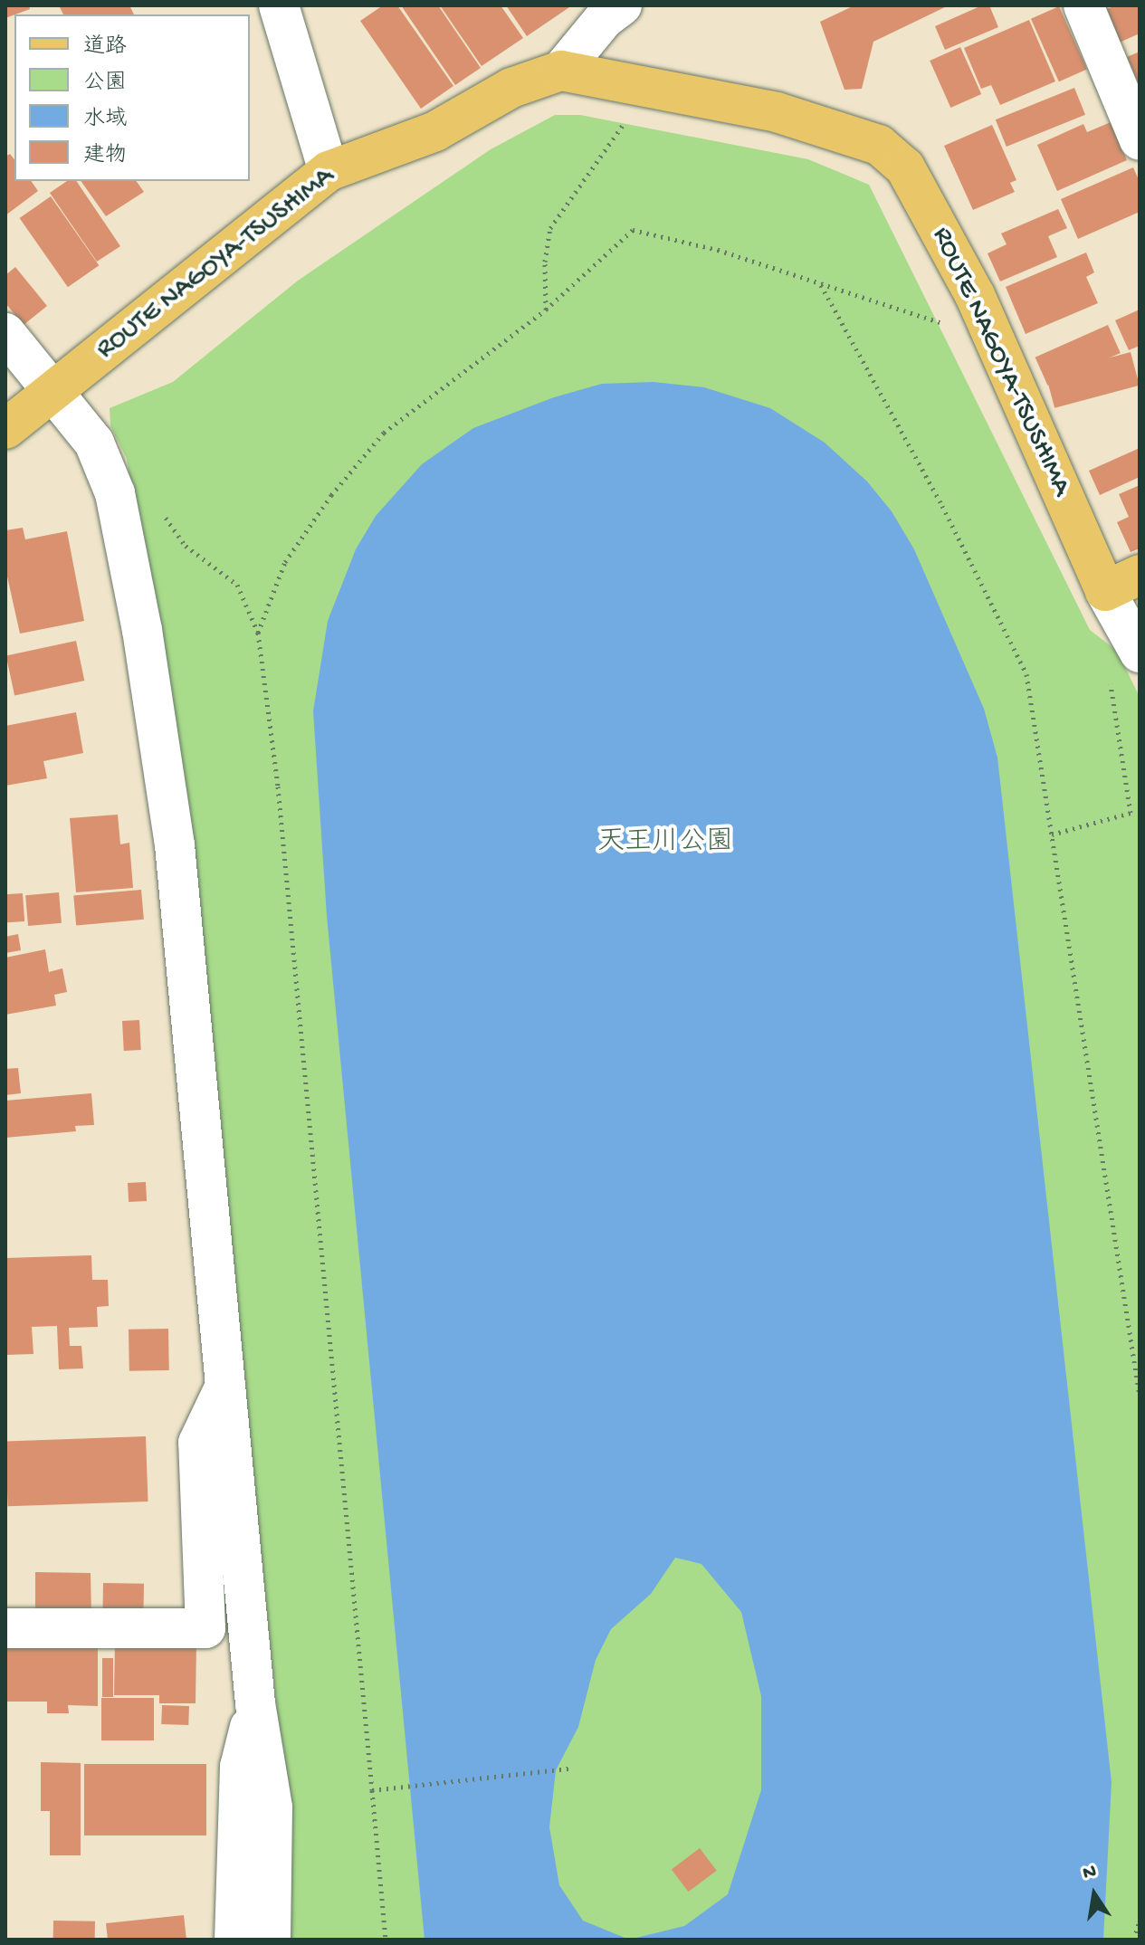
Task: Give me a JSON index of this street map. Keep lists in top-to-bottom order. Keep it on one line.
{"streets":{"main road":["ROUTE NAGOYA-TSUSHIMA"]},"parks":["天王川公園"],"legend":["道路","公園","水域","建物"],"north":"top"}
